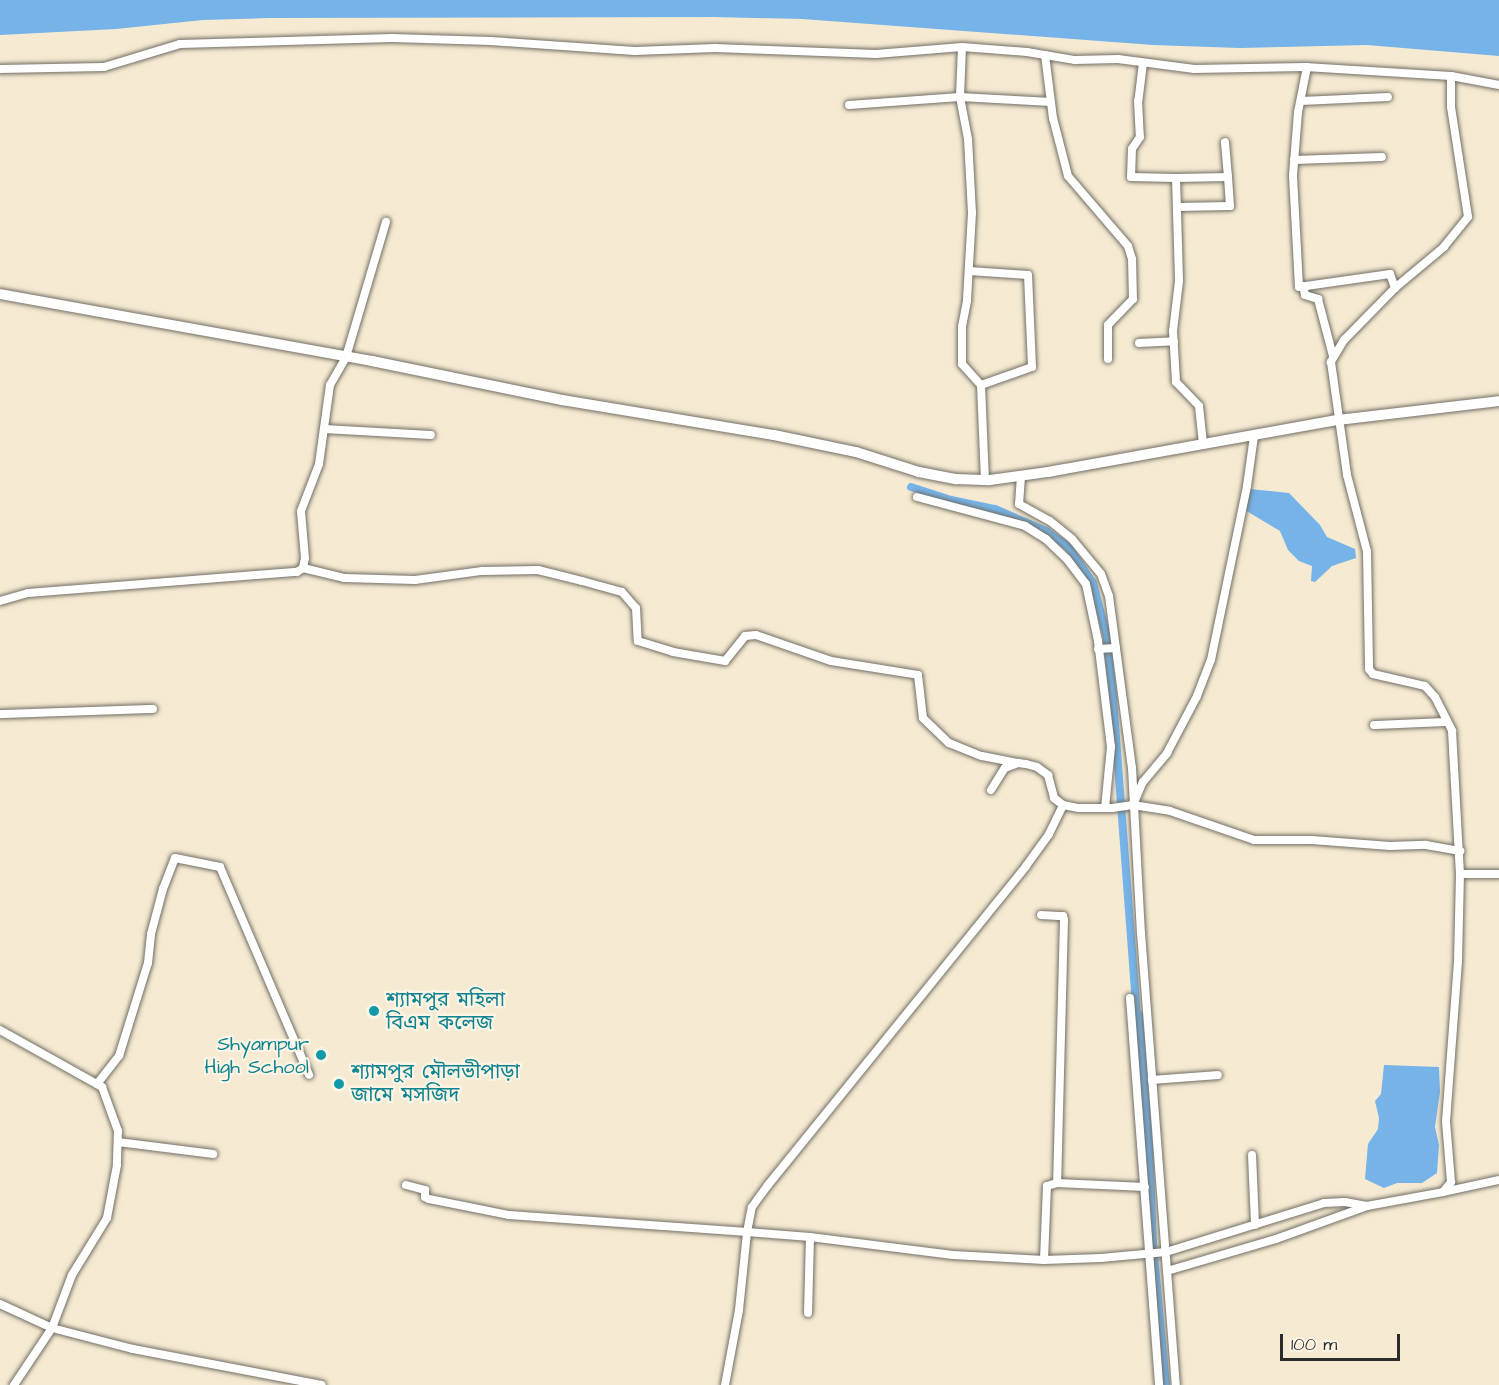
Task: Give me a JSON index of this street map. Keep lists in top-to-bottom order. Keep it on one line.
{"places":["শ্যামপুর মহিলা বিএম কলেজ","Shyampur High School","শ্যামপুর মৌলভীপাড়া জামে মসজিদ"],"scale_bar":"100 m"}
